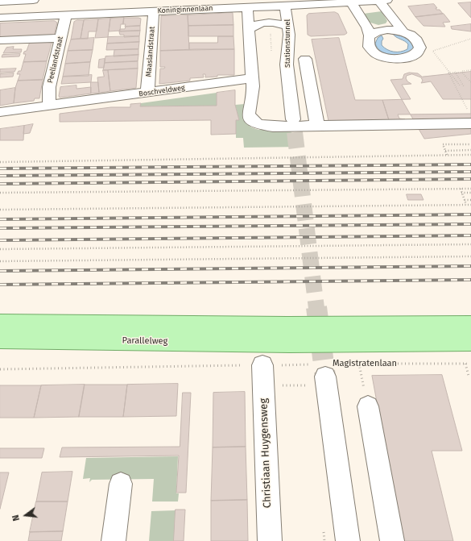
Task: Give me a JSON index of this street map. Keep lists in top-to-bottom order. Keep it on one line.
{"streets":{"main road":["Parallelweg"],"street":["Koninginnenlaan","Stationstunnel","Maaslandstraat","Peellandstraat","Boschveldweg","Christiaan Huygensweg"],"path":["Magistratenlaan"]},"crossings":[["Koninginnenlaan","Stationstunnel"],["Koninginnenlaan","Maaslandstraat"],["Koninginnenlaan","Peellandstraat"],["Maaslandstraat","Boschveldweg"],["Peellandstraat","Boschveldweg"],["Magistratenlaan","Christiaan Huygensweg"]],"north":"left"}
